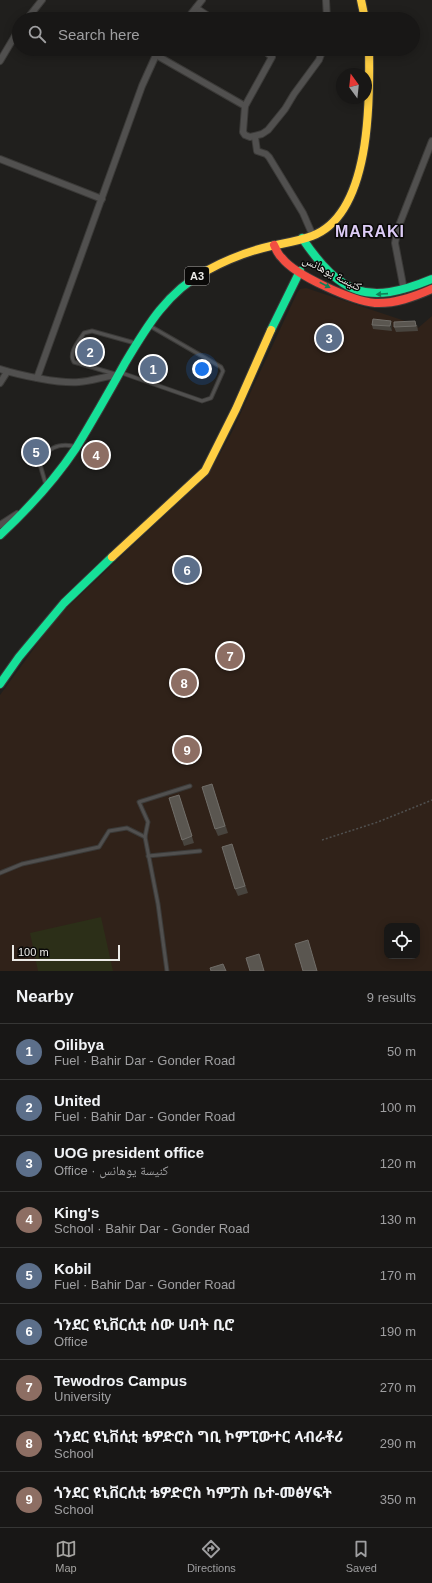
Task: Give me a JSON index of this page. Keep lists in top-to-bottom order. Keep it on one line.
{"streets":{"main road":["كنيسة يوهانس","A3"]},"crossings":[["كنيسة يوهانس","A3"]],"districts":["MARAKI"],"scale_bar":"100 m","north":"top","page":{"search":"Search here","pins":["3","2","1","5","4","6","7","8","9"],"scale":"100 m","heading":["Nearby","9 results"],"list":[{"mark":"1","name":"Oilibya","note":"Fuel · Bahir Dar - Gonder Road","value":"50 m"},{"mark":"2","name":"United","note":"Fuel · Bahir Dar - Gonder Road","value":"100 m"},{"mark":"3","name":"UOG president office","note":"Office · كنيسة يوهانس","value":"120 m"},{"mark":"4","name":"King's","note":"School · Bahir Dar - Gonder Road","value":"130 m"},{"mark":"5","name":"Kobil","note":"Fuel · Bahir Dar - Gonder Road","value":"170 m"},{"mark":"6","name":"ጎንደር ዩኒቨርሲቲ ሰው ሀብት ቢሮ","note":"Office","value":"190 m"},{"mark":"7","name":"Tewodros Campus","note":"University","value":"270 m"},{"mark":"8","name":"ጎንደር ዩኒቨሲቲ ቴዎድሮስ ግቢ ኮምፒውተር ላብራቶሪ","note":"School","value":"290 m"},{"mark":"9","name":"ጎንደር ዩኒቨርሲቲ ቴዎድሮስ ካምፓስ ቤተ-መፅሃፍት","note":"School","value":"350 m"}],"nav":["Map","Directions","Saved"]}}
